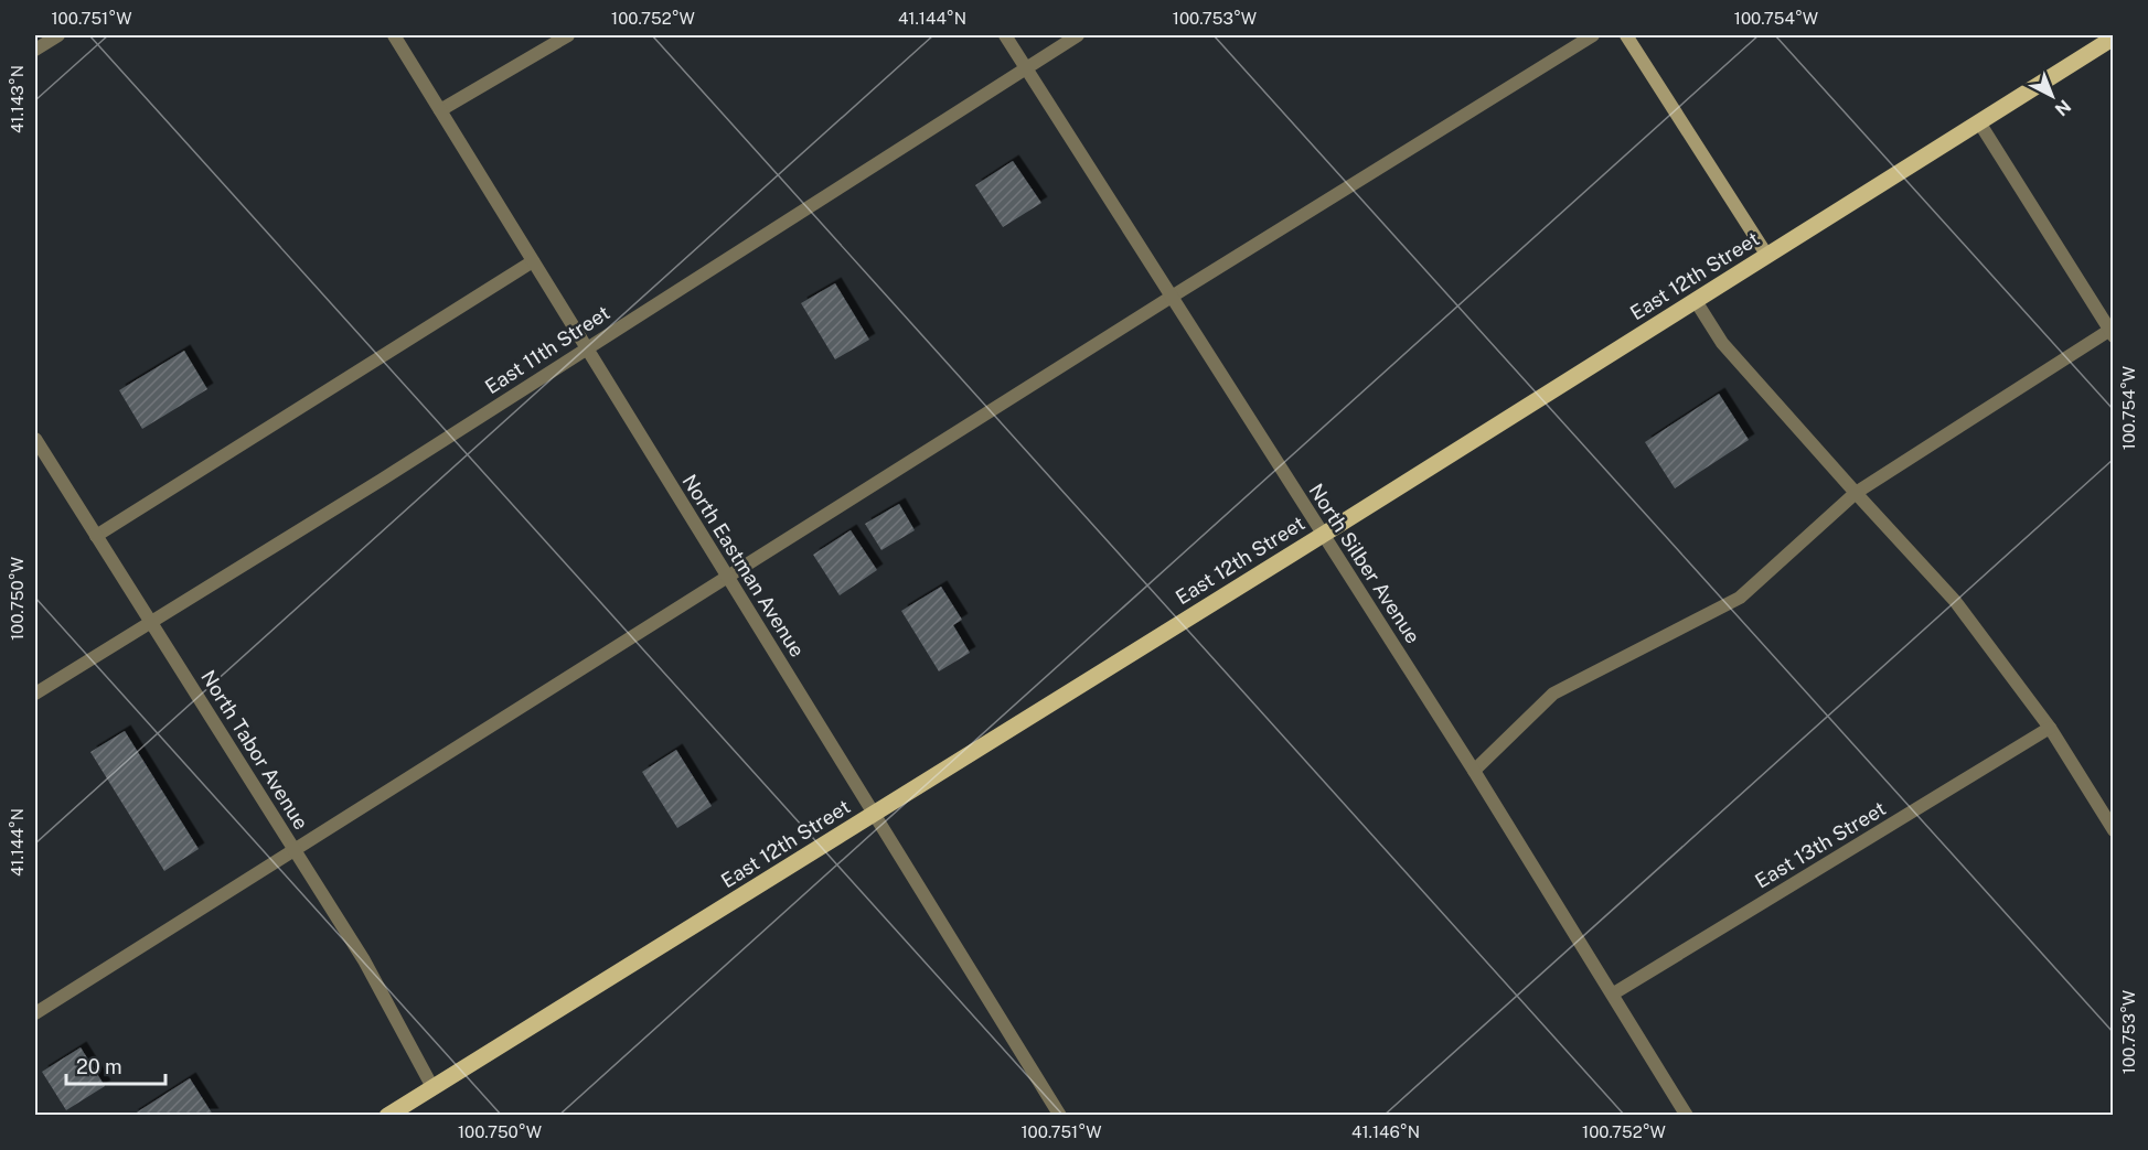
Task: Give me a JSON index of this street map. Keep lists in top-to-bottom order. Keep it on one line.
{"streets":{"main road":["East 12th Street"],"street":["East 11th Street","North Silber Avenue","North Eastman Avenue","North Tabor Avenue","East 13th Street"]},"crossings":[["East 12th Street","North Silber Avenue"],["East 12th Street","North Eastman Avenue"],["East 12th Street","North Tabor Avenue"],["East 11th Street","North Silber Avenue"],["East 11th Street","North Eastman Avenue"],["East 11th Street","North Tabor Avenue"],["North Silber Avenue","East 13th Street"]],"scale_bar":"20 m","north":"bottom right","coordinates":["100.751°W","100.752°W","41.144°N","100.753°W","100.754°W","41.143°N","100.750°W","41.146°N"]}
